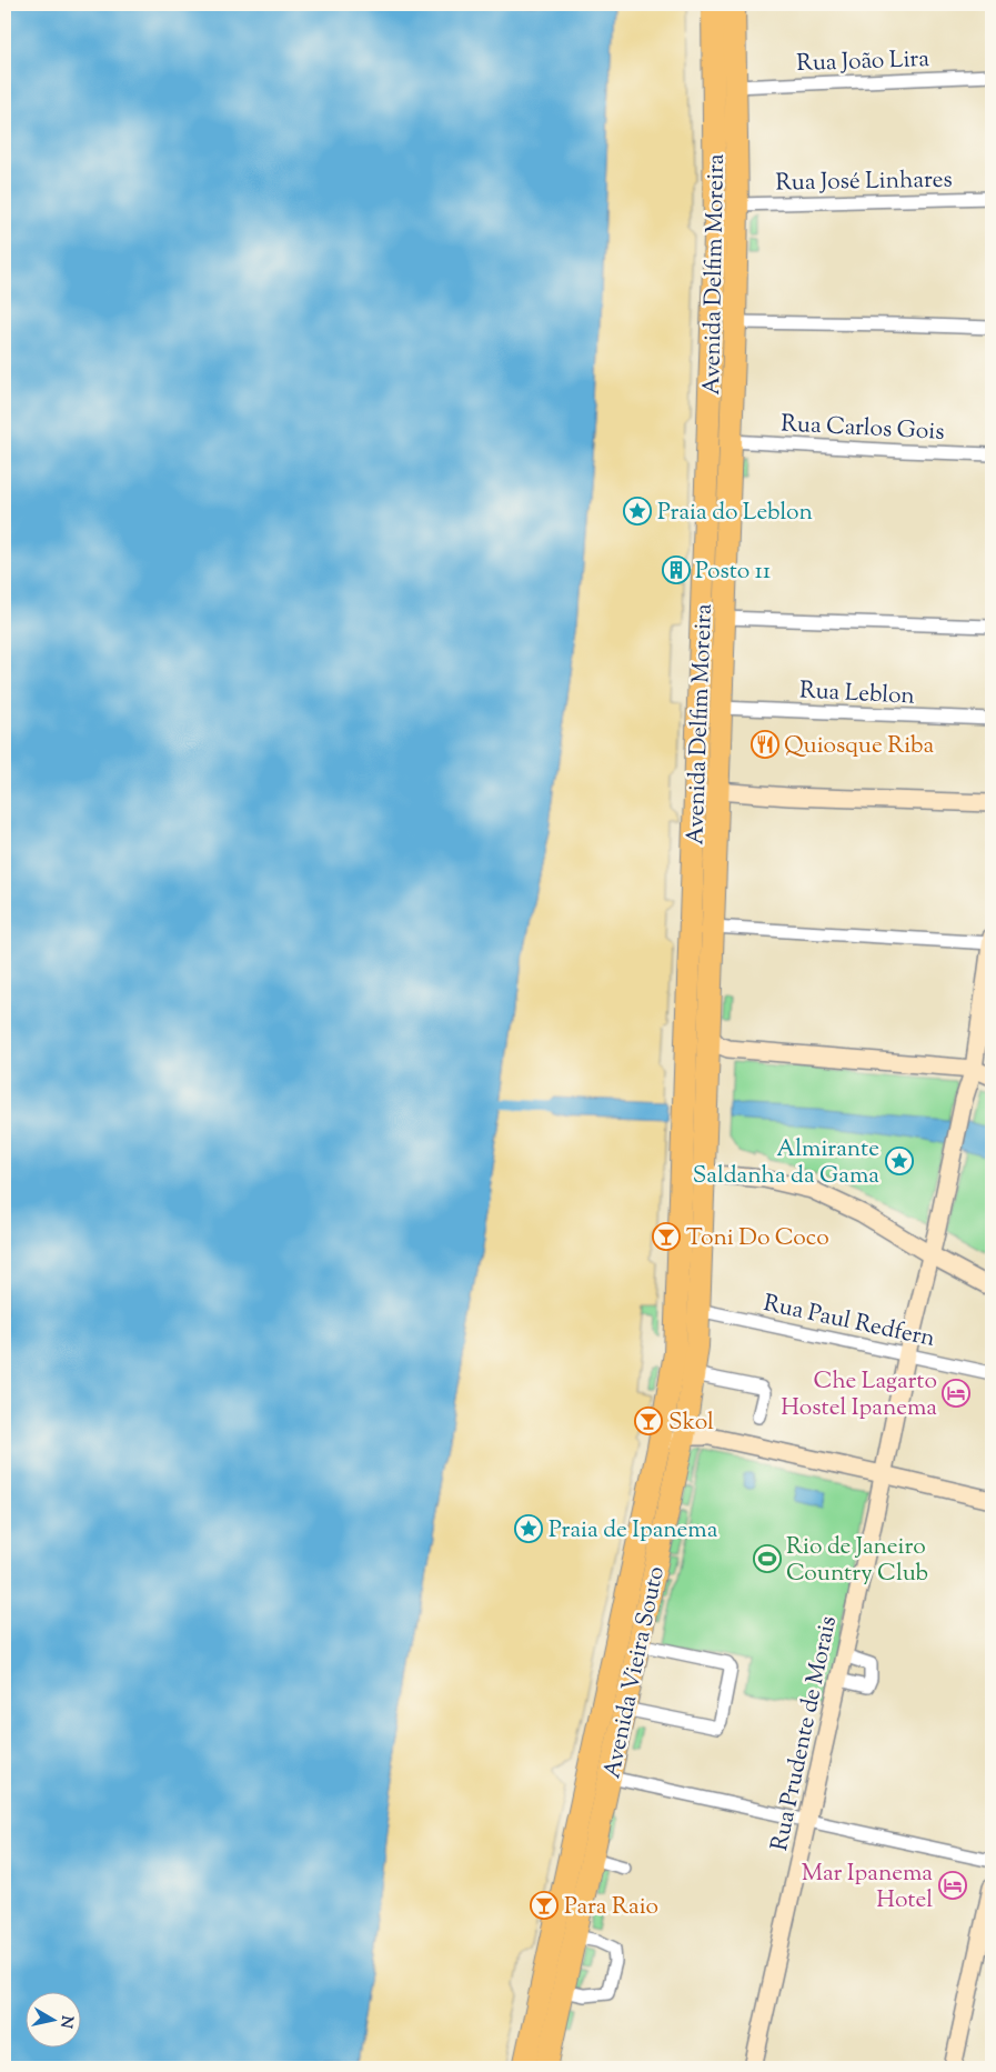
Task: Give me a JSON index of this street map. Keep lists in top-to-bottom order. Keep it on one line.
{"streets":{"highway":["Avenida Delfim Moreira","Avenida Vieira Souto"],"main road":["Rua Prudente de Morais"],"street":["Rua João Lira","Rua José Linhares","Rua Carlos Gois","Rua Leblon","Rua Paul Redfern"]},"crossings":[["Rua João Lira","Avenida Delfim Moreira"],["Rua José Linhares","Avenida Delfim Moreira"],["Avenida Delfim Moreira","Rua Carlos Gois"],["Avenida Delfim Moreira","Rua Leblon"],["Avenida Delfim Moreira","Avenida Vieira Souto"],["Rua Paul Redfern","Avenida Vieira Souto"],["Rua Paul Redfern","Rua Prudente de Morais"]],"places":{"place":["Praia do Leblon","Almirante Saldanha da Gama","Praia de Ipanema"],"building":["Posto 11"],"restaurant":["Quiosque Riba"],"bar":["Toni Do Coco","Skol","Para Raio"],"hotel":["Che Lagarto Hostel Ipanema","Mar Ipanema Hotel"],"sports":["Rio de Janeiro Country Club"]},"north":"right"}
